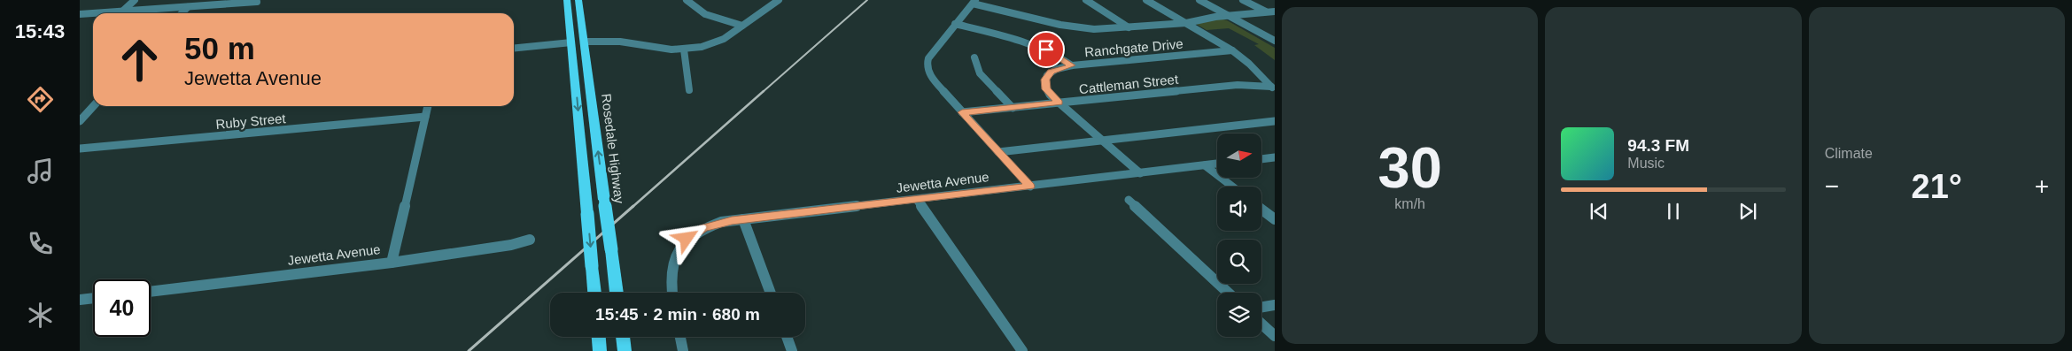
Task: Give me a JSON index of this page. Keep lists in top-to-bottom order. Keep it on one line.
{"streets":{"main road":["Rosedale Highway"],"street":["Ranchgate Drive","Cattleman Street","Ruby Street","Jewetta Avenue"]},"crossings":[["Ranchgate Drive","Cattleman Street"],["Ranchgate Drive","Jewetta Avenue"]],"north":"right","page":{"tabs":"15:43","tile":[["30","km/h"],"Climate"],"turn":["50 m","Jewetta Avenue"],"song":["94.3 FM","Music"],"heat":["−","21°","+"],"limit":"40","trip":"15:45 · 2 min · 680 m"}}
